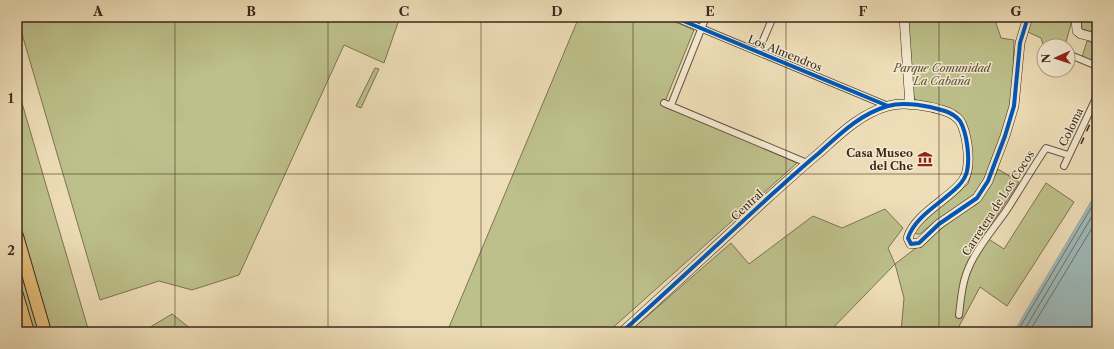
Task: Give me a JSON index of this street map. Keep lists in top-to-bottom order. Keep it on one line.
{"streets":{"street":["Los Almendros","Coloma","Carretera de Los Cocos","Central"]},"crossings":[["Los Almendros","Central"],["Coloma","Carretera de Los Cocos"]],"parks":["Parque Comunidad La Cabaña"],"places":{"museum":["Casa Museo del Che"]},"north":"left","grid":{"columns":["A","B","C","D","E","F","G"],"rows":["1","2"]}}
